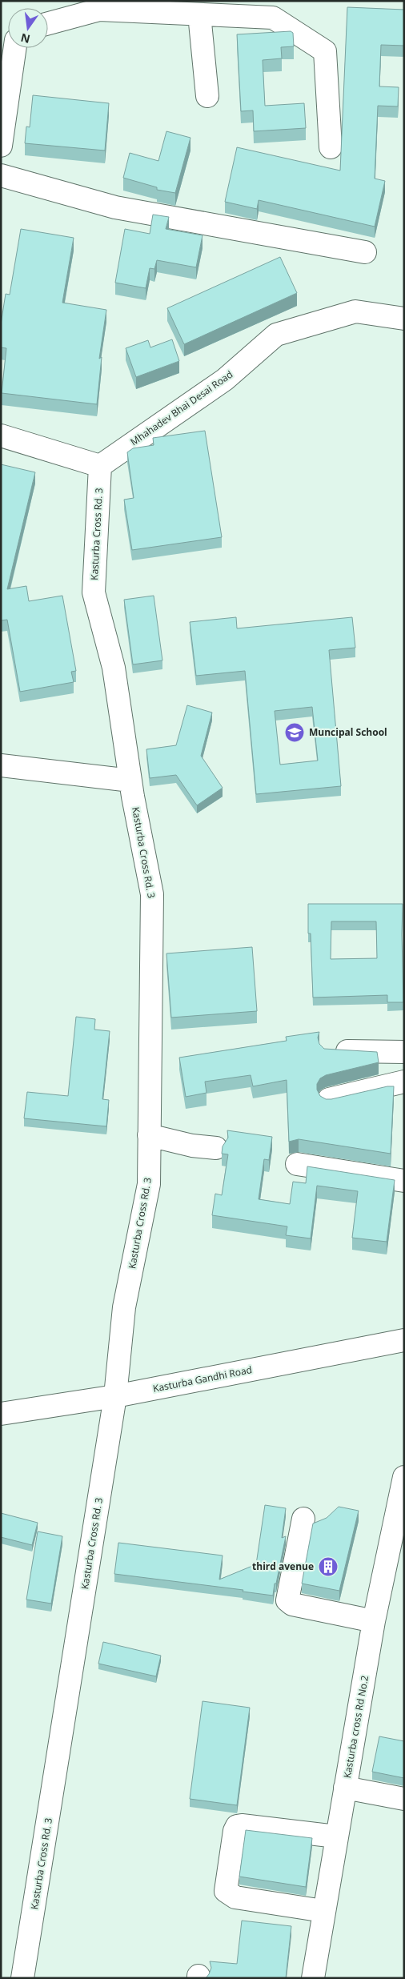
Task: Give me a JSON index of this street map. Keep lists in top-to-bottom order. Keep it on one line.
{"streets":{"street":["Mhahadev Bhai Desai Road","Kasturba Cross Rd. 3","Kasturba Gandhi Road","Kasturba cross Rd No.2"]},"crossings":[["Mhahadev Bhai Desai Road","Kasturba Cross Rd. 3"],["Kasturba Cross Rd. 3","Kasturba Gandhi Road"]],"places":{"school or university":["Muncipal School"],"building":["third avenue"]},"north":"bottom"}
